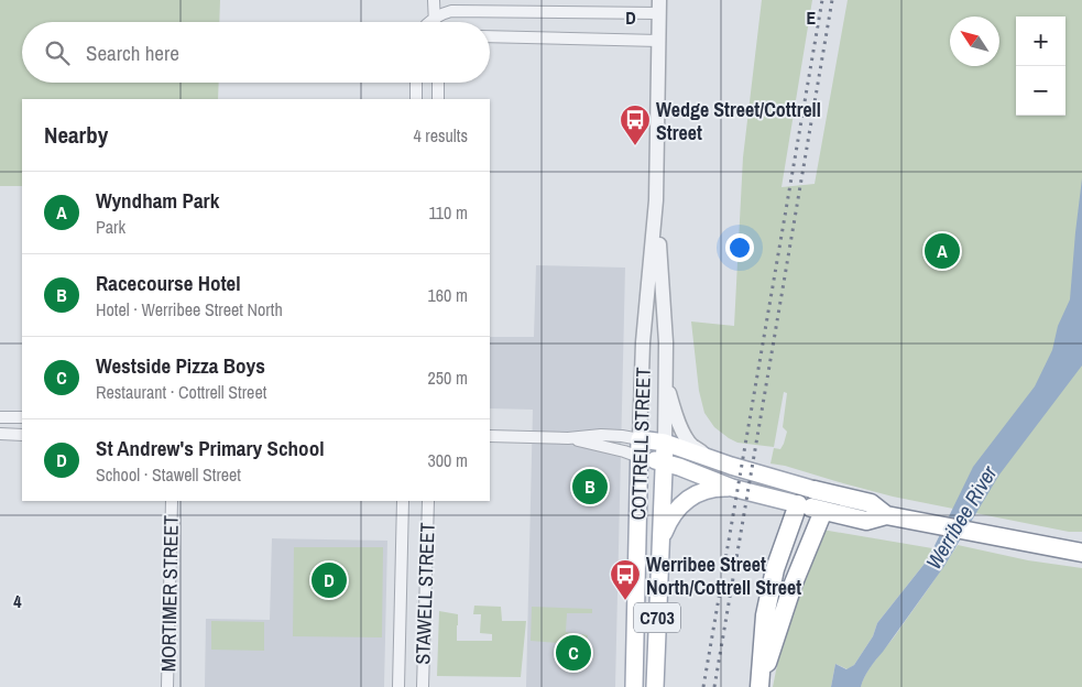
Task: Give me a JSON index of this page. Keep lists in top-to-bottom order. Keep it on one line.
{"streets":{"main road":["COTTRELL STREET","C703"],"street":["MORTIMER STREET","STAWELL STREET"]},"crossings":[["COTTRELL STREET","C703"]],"water":["Werribee River"],"places":{"bus stop":["Wedge Street/Cottrell Street","Werribee Street North/Cottrell Street"]},"north":"top left","page":{"map_buttons":["+","−"],"search":"Search here","heading":["Nearby","4 results"],"list":[{"mark":"A","name":"Wyndham Park","note":"Park","value":"110 m"},{"mark":"B","name":"Racecourse Hotel","note":"Hotel · Werribee Street North","value":"160 m"},{"mark":"C","name":"Westside Pizza Boys","note":"Restaurant · Cottrell Street","value":"250 m"},{"mark":"D","name":"St Andrew's Primary School","note":"School · Stawell Street","value":"300 m"}],"pins":["A","B","D","C"]},"grid":{"columns":["D","E"],"rows":["4"]}}
